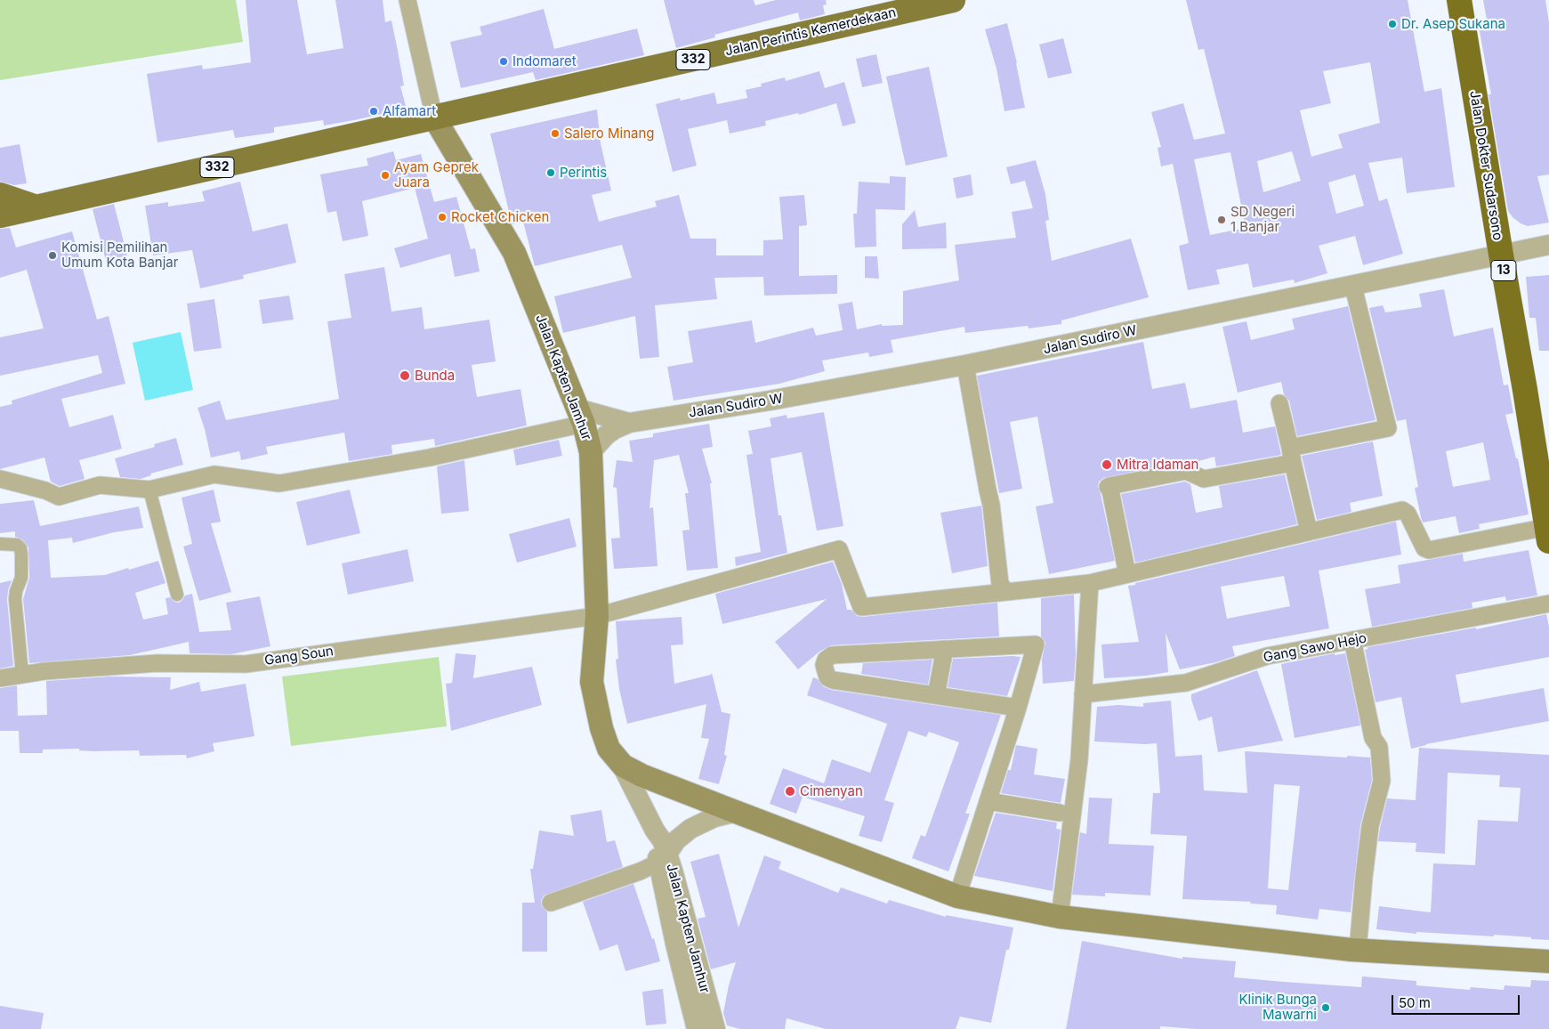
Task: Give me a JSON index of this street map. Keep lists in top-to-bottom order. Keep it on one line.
{"streets":{"highway":["Jalan Dokter Sudarsono","13"],"main road":["Jalan Perintis Kemerdekaan","332","Jalan Kapten Jamhur"],"street":["Jalan Sudiro W","Gang Sawo Hejo","Gang Soun"]},"crossings":[["Jalan Perintis Kemerdekaan","332"],["Jalan Perintis Kemerdekaan","Jalan Kapten Jamhur"],["332","Jalan Kapten Jamhur"],["Jalan Dokter Sudarsono","Jalan Sudiro W"],["Jalan Kapten Jamhur","Gang Soun"]],"places":["Dr. Asep Sukana","Indomaret","Alfamart","Salero Minang","Perintis","Ayam Geprek Juara","Rocket Chicken","SD Negeri 1 Banjar","Komisi Pemilihan Umum Kota Banjar","Bunda","Mitra Idaman","Cimenyan","Klinik Bunga Mawarni"],"scale_bar":"50 m"}
